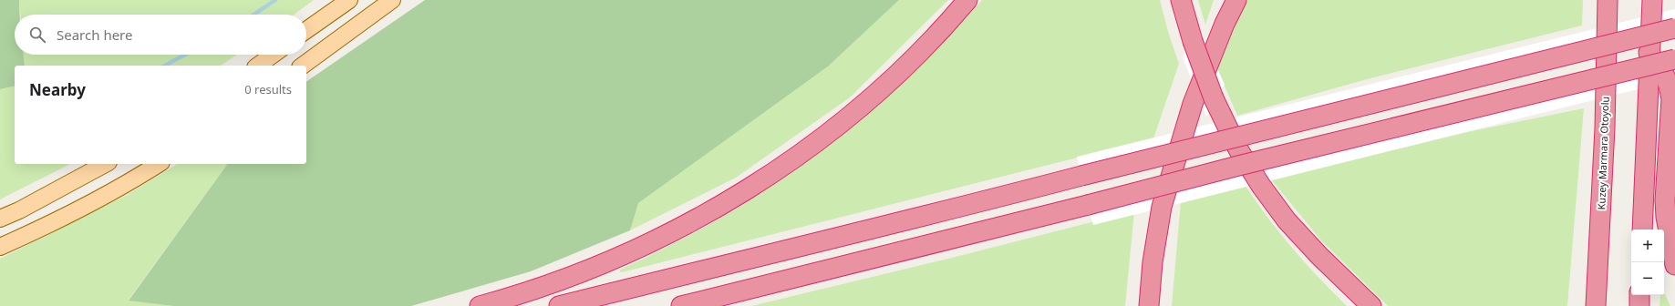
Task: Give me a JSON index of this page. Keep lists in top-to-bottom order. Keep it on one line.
{"streets":{"highway":["Kuzey Marmara Otoyolu"]},"page":{"search":"Search here","heading":["Nearby","0 results"],"map_buttons":["+","−"]}}
